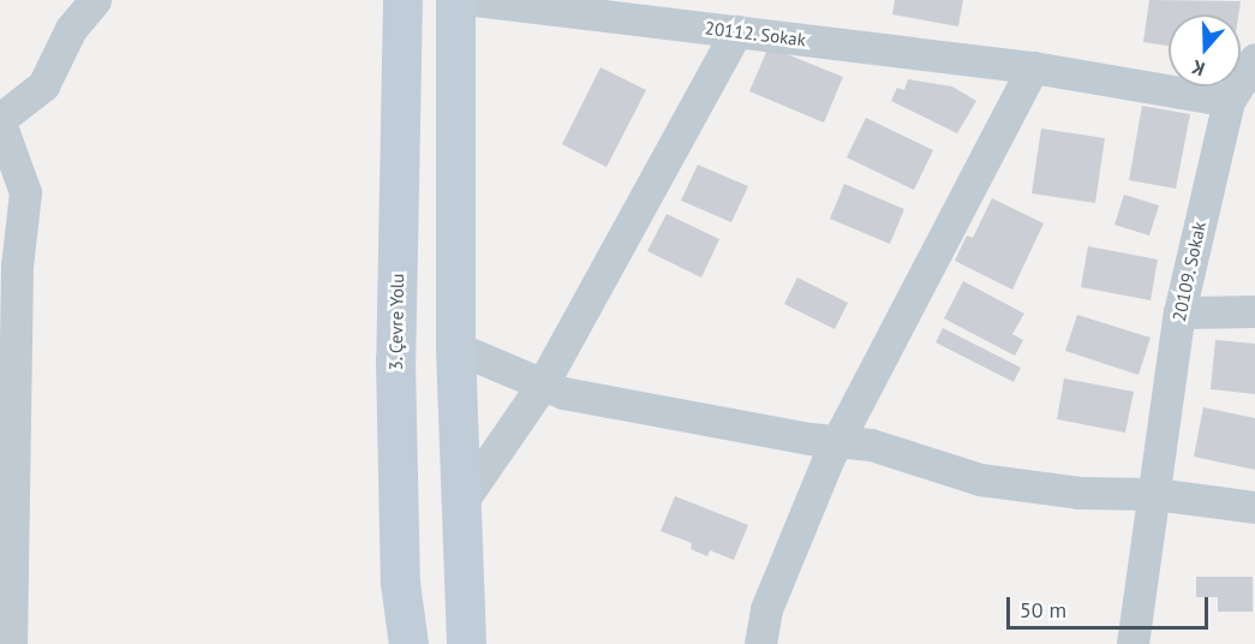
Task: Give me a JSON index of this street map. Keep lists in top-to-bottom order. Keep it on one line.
{"streets":{"main road":["3. Çevre Yolu"],"street":["20112. Sokak","20109. Sokak"]},"crossings":[["20112. Sokak","20109. Sokak"]],"scale_bar":"50 m","north":"bottom"}
